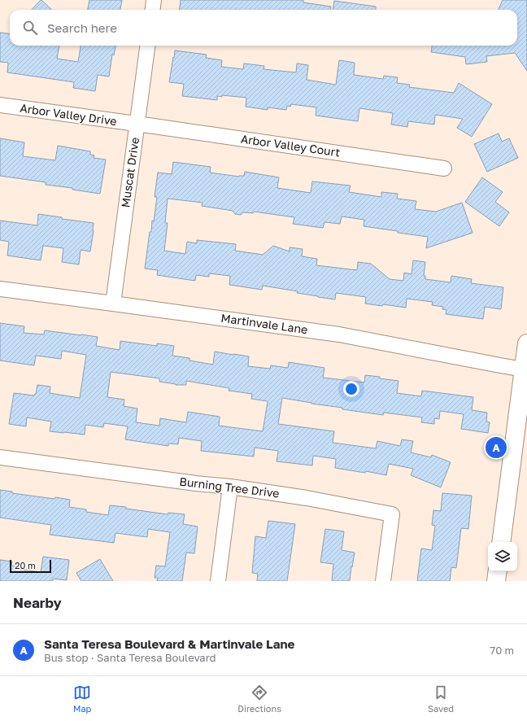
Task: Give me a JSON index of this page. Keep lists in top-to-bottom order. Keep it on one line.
{"streets":{"street":["Arbor Valley Drive","Arbor Valley Court","Muscat Drive","Martinvale Lane","Burning Tree Drive"]},"crossings":[["Arbor Valley Drive","Arbor Valley Court"],["Arbor Valley Drive","Muscat Drive"],["Arbor Valley Court","Muscat Drive"],["Muscat Drive","Martinvale Lane"]],"scale_bar":"20 m","page":{"search":"Search here","pins":"A","scale":"20 m","heading":"Nearby","list":[{"mark":"A","name":"Santa Teresa Boulevard & Martinvale Lane","note":"Bus stop · Santa Teresa Boulevard","value":"70 m"}],"nav":["Map","Directions","Saved"]}}
